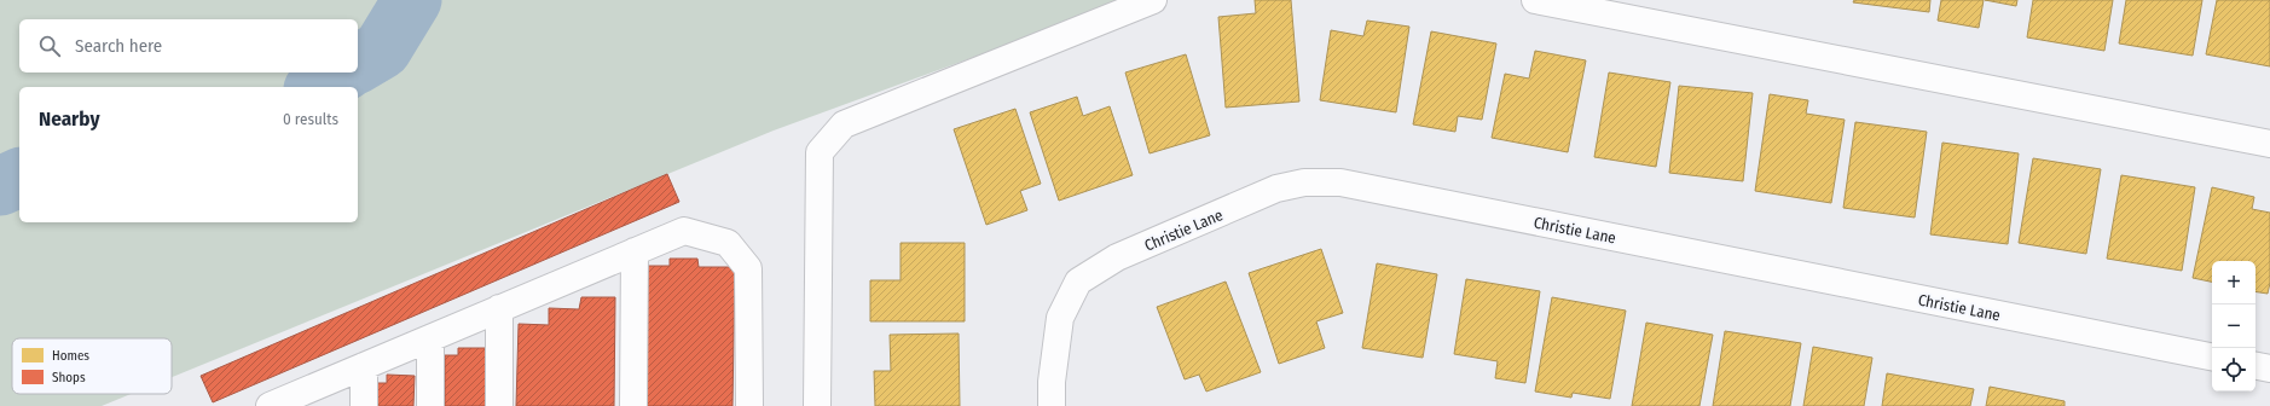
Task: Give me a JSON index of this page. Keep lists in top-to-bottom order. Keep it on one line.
{"streets":{"street":["Christie Lane"]},"legend":["Homes","Shops"],"page":{"search":"Search here","heading":["Nearby","0 results"],"map_buttons":["+","−"]}}
